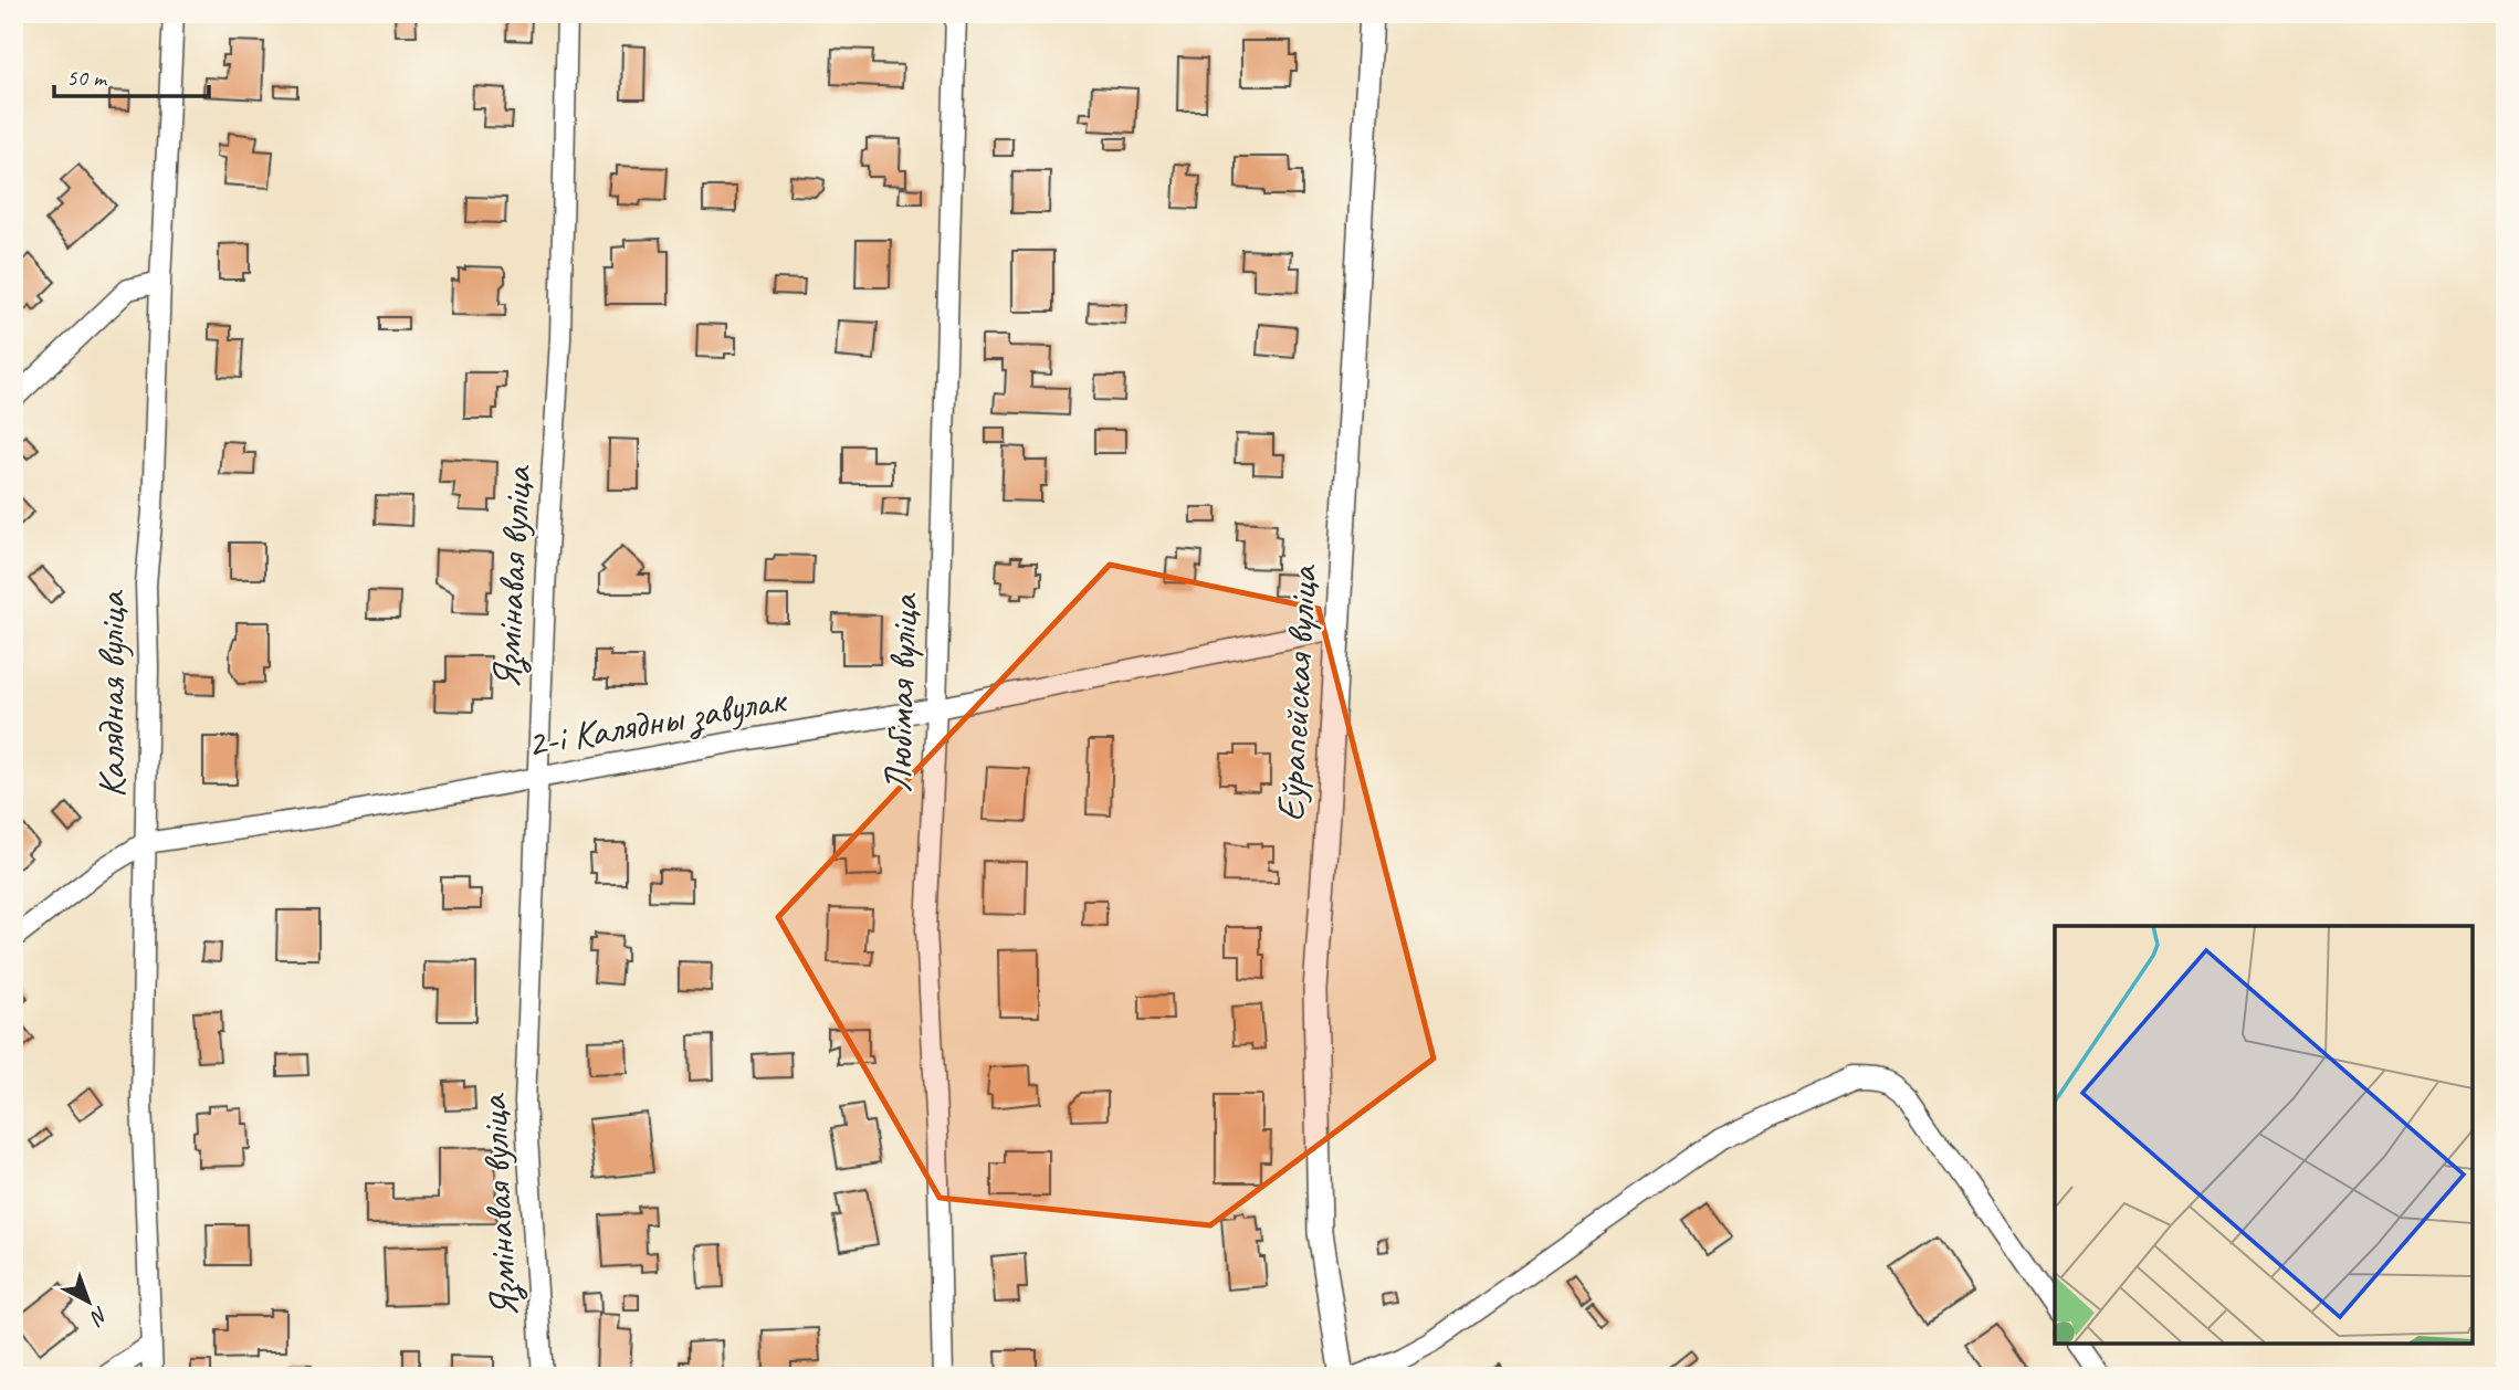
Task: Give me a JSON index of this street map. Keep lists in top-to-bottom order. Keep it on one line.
{"streets":{"street":["Язмінавая вуліца","Любімая вуліца","Еўрапейская вуліца","Калядная вуліца","2-і Калядны завулак"]},"crossings":[["Язмінавая вуліца","2-і Калядны завулак"],["Любімая вуліца","2-і Калядны завулак"],["Еўрапейская вуліца","2-і Калядны завулак"],["Калядная вуліца","2-і Калядны завулак"]],"scale_bar":"50 m","north":"bottom right"}
